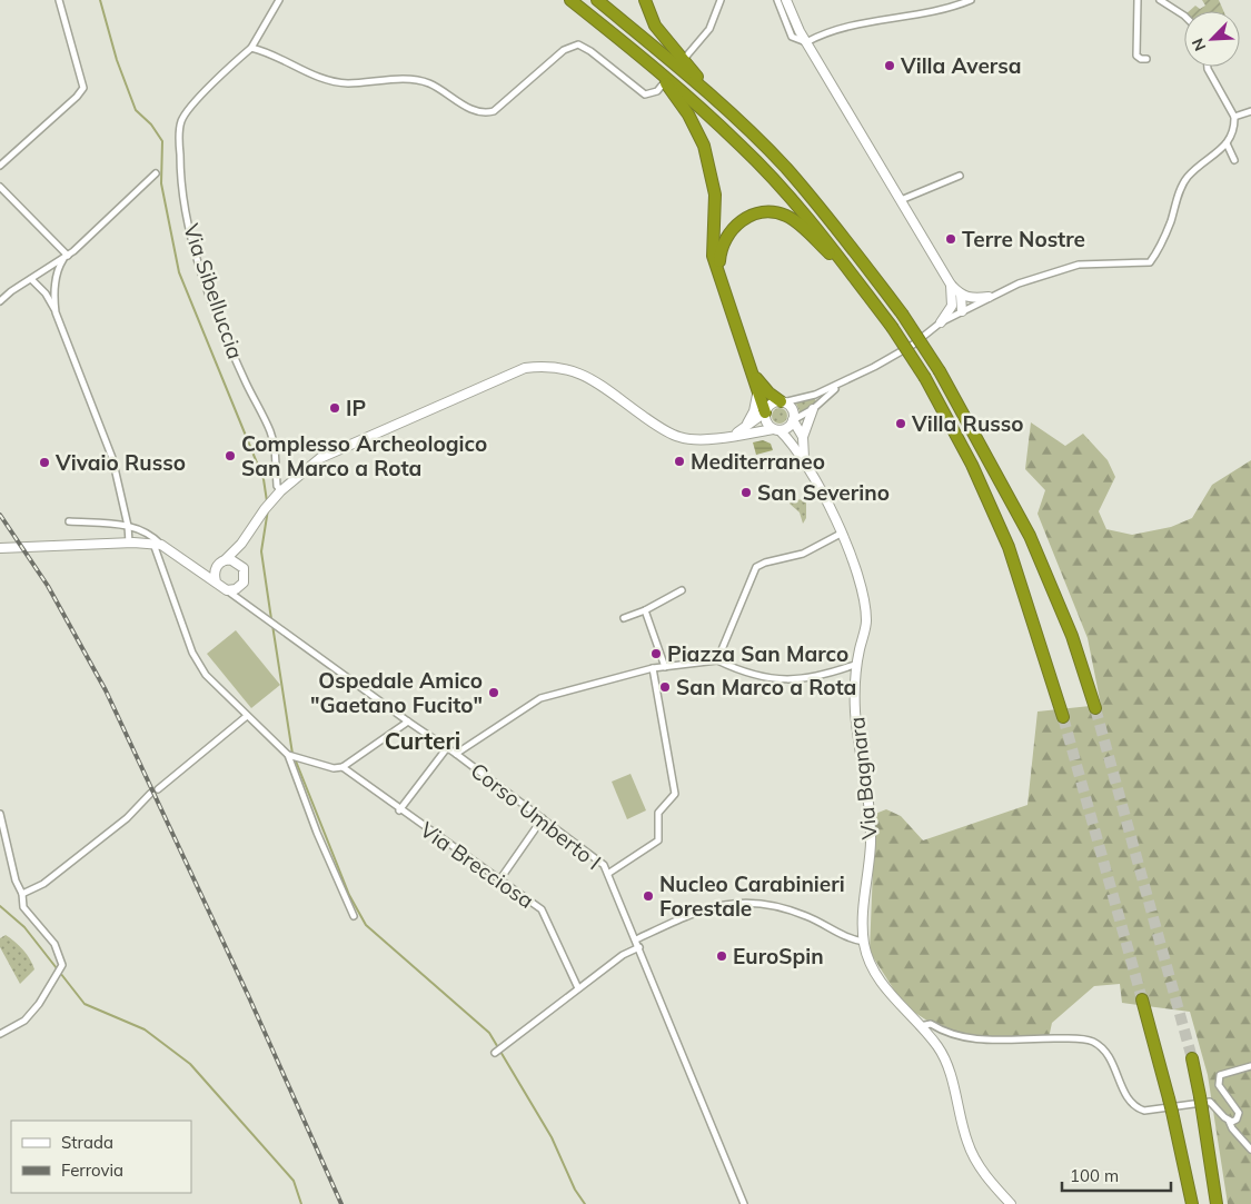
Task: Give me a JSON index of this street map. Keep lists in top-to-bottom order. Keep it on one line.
{"streets":{"main road":["Via Bagnara"],"street":["Via Sibelluccia","Corso Umberto I","Via Brecciosa"]},"districts":["Curteri"],"places":["Villa Aversa","Terre Nostre","IP","Villa Russo","Complesso Archeologico San Marco a Rota","Mediterraneo","Vivaio Russo","San Severino","Piazza San Marco","San Marco a Rota","Ospedale Amico \"Gaetano Fucito\"","Nucleo Carabinieri Forestale","EuroSpin"],"legend":["Strada","Ferrovia"],"scale_bar":"100 m","north":"bottom left"}
